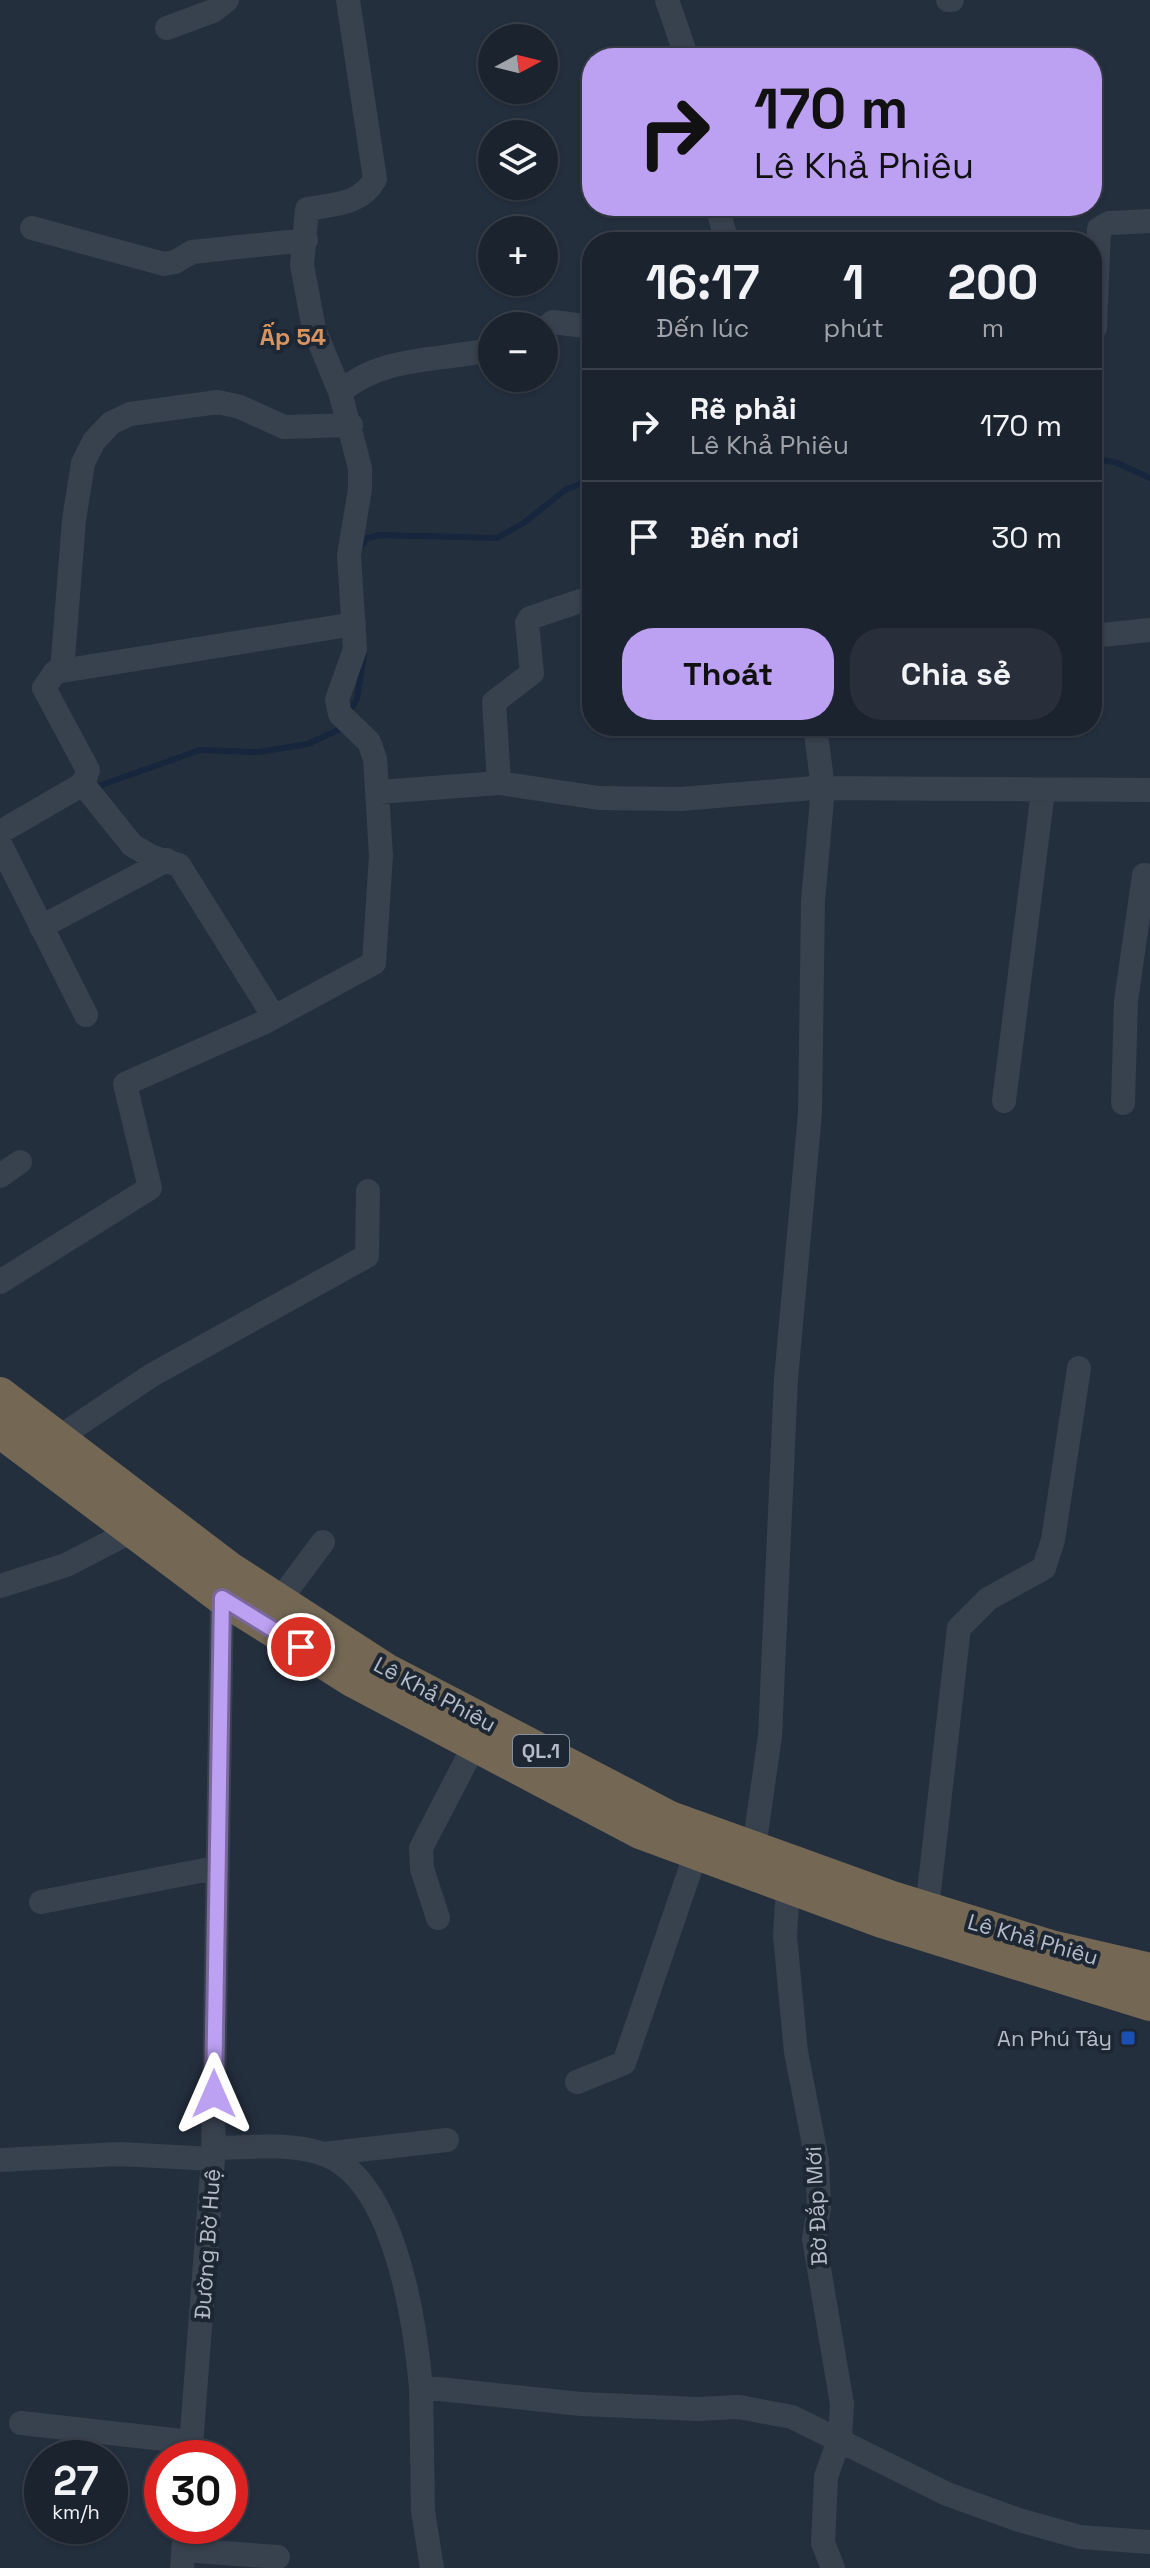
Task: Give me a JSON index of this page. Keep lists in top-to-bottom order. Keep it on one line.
{"streets":{"highway":["Lê Khả Phiêu","QL.1"],"street":["Bờ Đắp Mới","Đường Bờ Huệ"]},"crossings":[["Lê Khả Phiêu","Bờ Đắp Mới"],["Lê Khả Phiêu","Đường Bờ Huệ"]],"districts":["Ấp 54"],"places":{"transit":["An Phú Tây"]},"north":"right","page":{"map_buttons":["+","−"],"turn":["170 m","Lê Khả Phiêu"],"eta":["16:17","Đến lúc","1","phút","200","m"],"list":[{"name":"Rẽ phải","note":"Lê Khả Phiêu","value":"170 m"},{"name":"Đến nơi","value":"30 m"}],"buttons":["Thoát","Chia sẻ"],"speed":"27 km/h","limit":"30"}}
